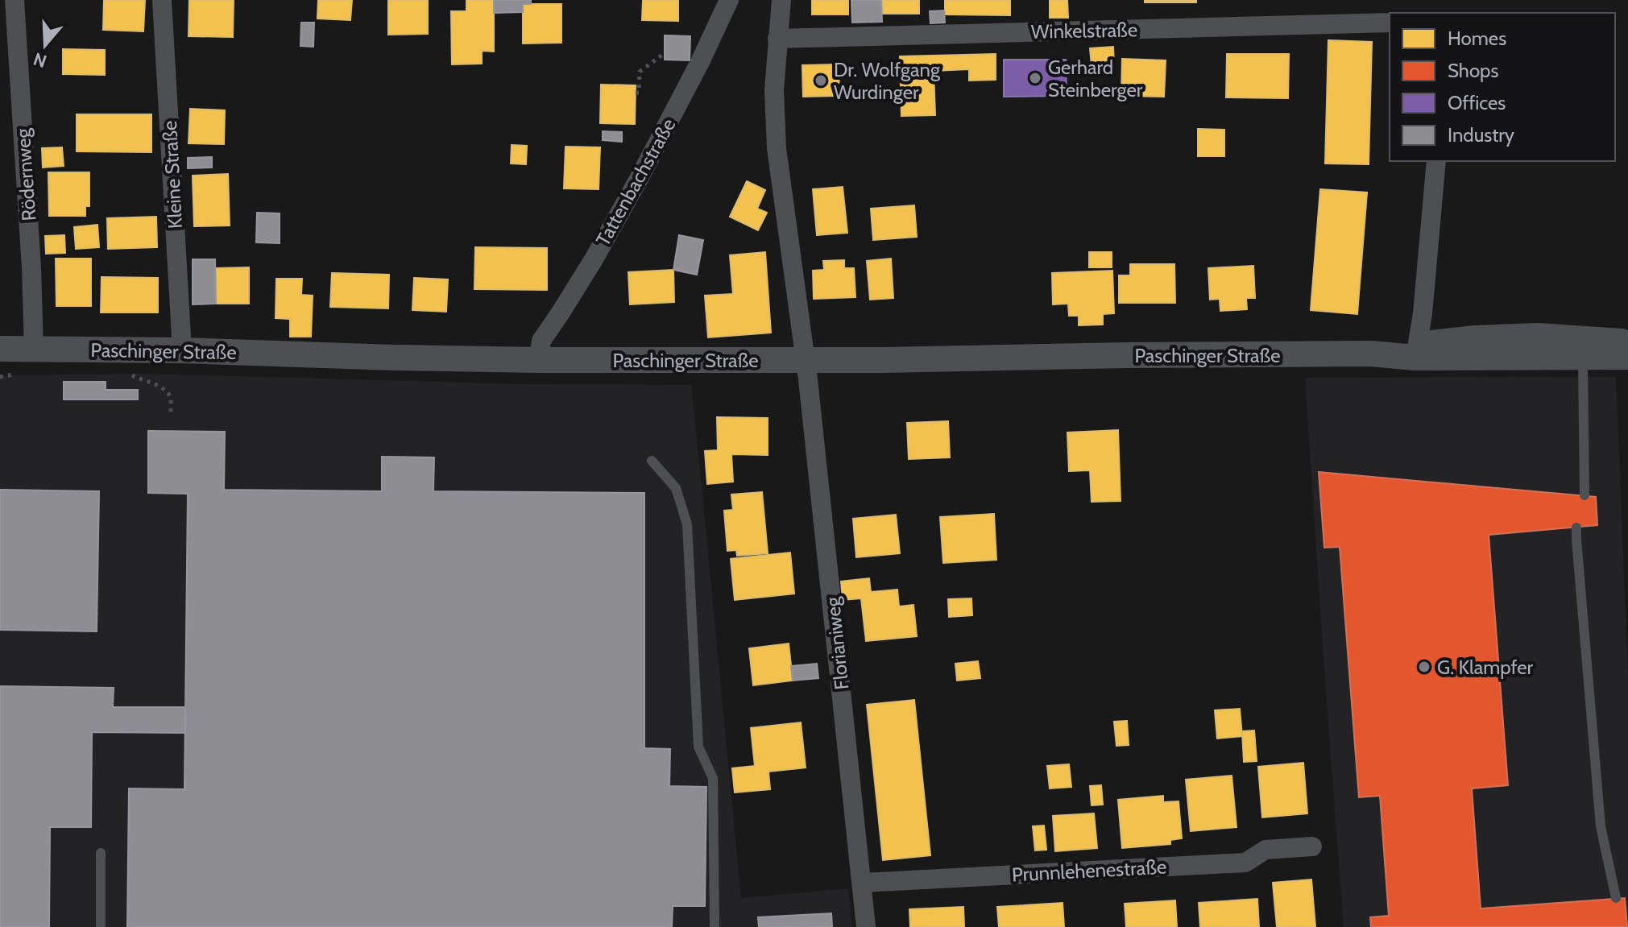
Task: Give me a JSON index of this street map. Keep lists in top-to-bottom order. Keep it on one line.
{"streets":{"street":["Winkelstraße","Rödernweg","Kleine Straße","Tattenbachstraße","Paschinger Straße","Florianiweg","Prunnlehenestraße"]},"crossings":[["Rödernweg","Paschinger Straße"],["Kleine Straße","Paschinger Straße"],["Tattenbachstraße","Paschinger Straße"],["Paschinger Straße","Florianiweg"],["Florianiweg","Prunnlehenestraße"]],"places":["Gerhard Steinberger","Dr. Wolfgang Wurdinger","G. Klampfer"],"legend":["Homes","Shops","Offices","Industry"],"north":"bottom"}
